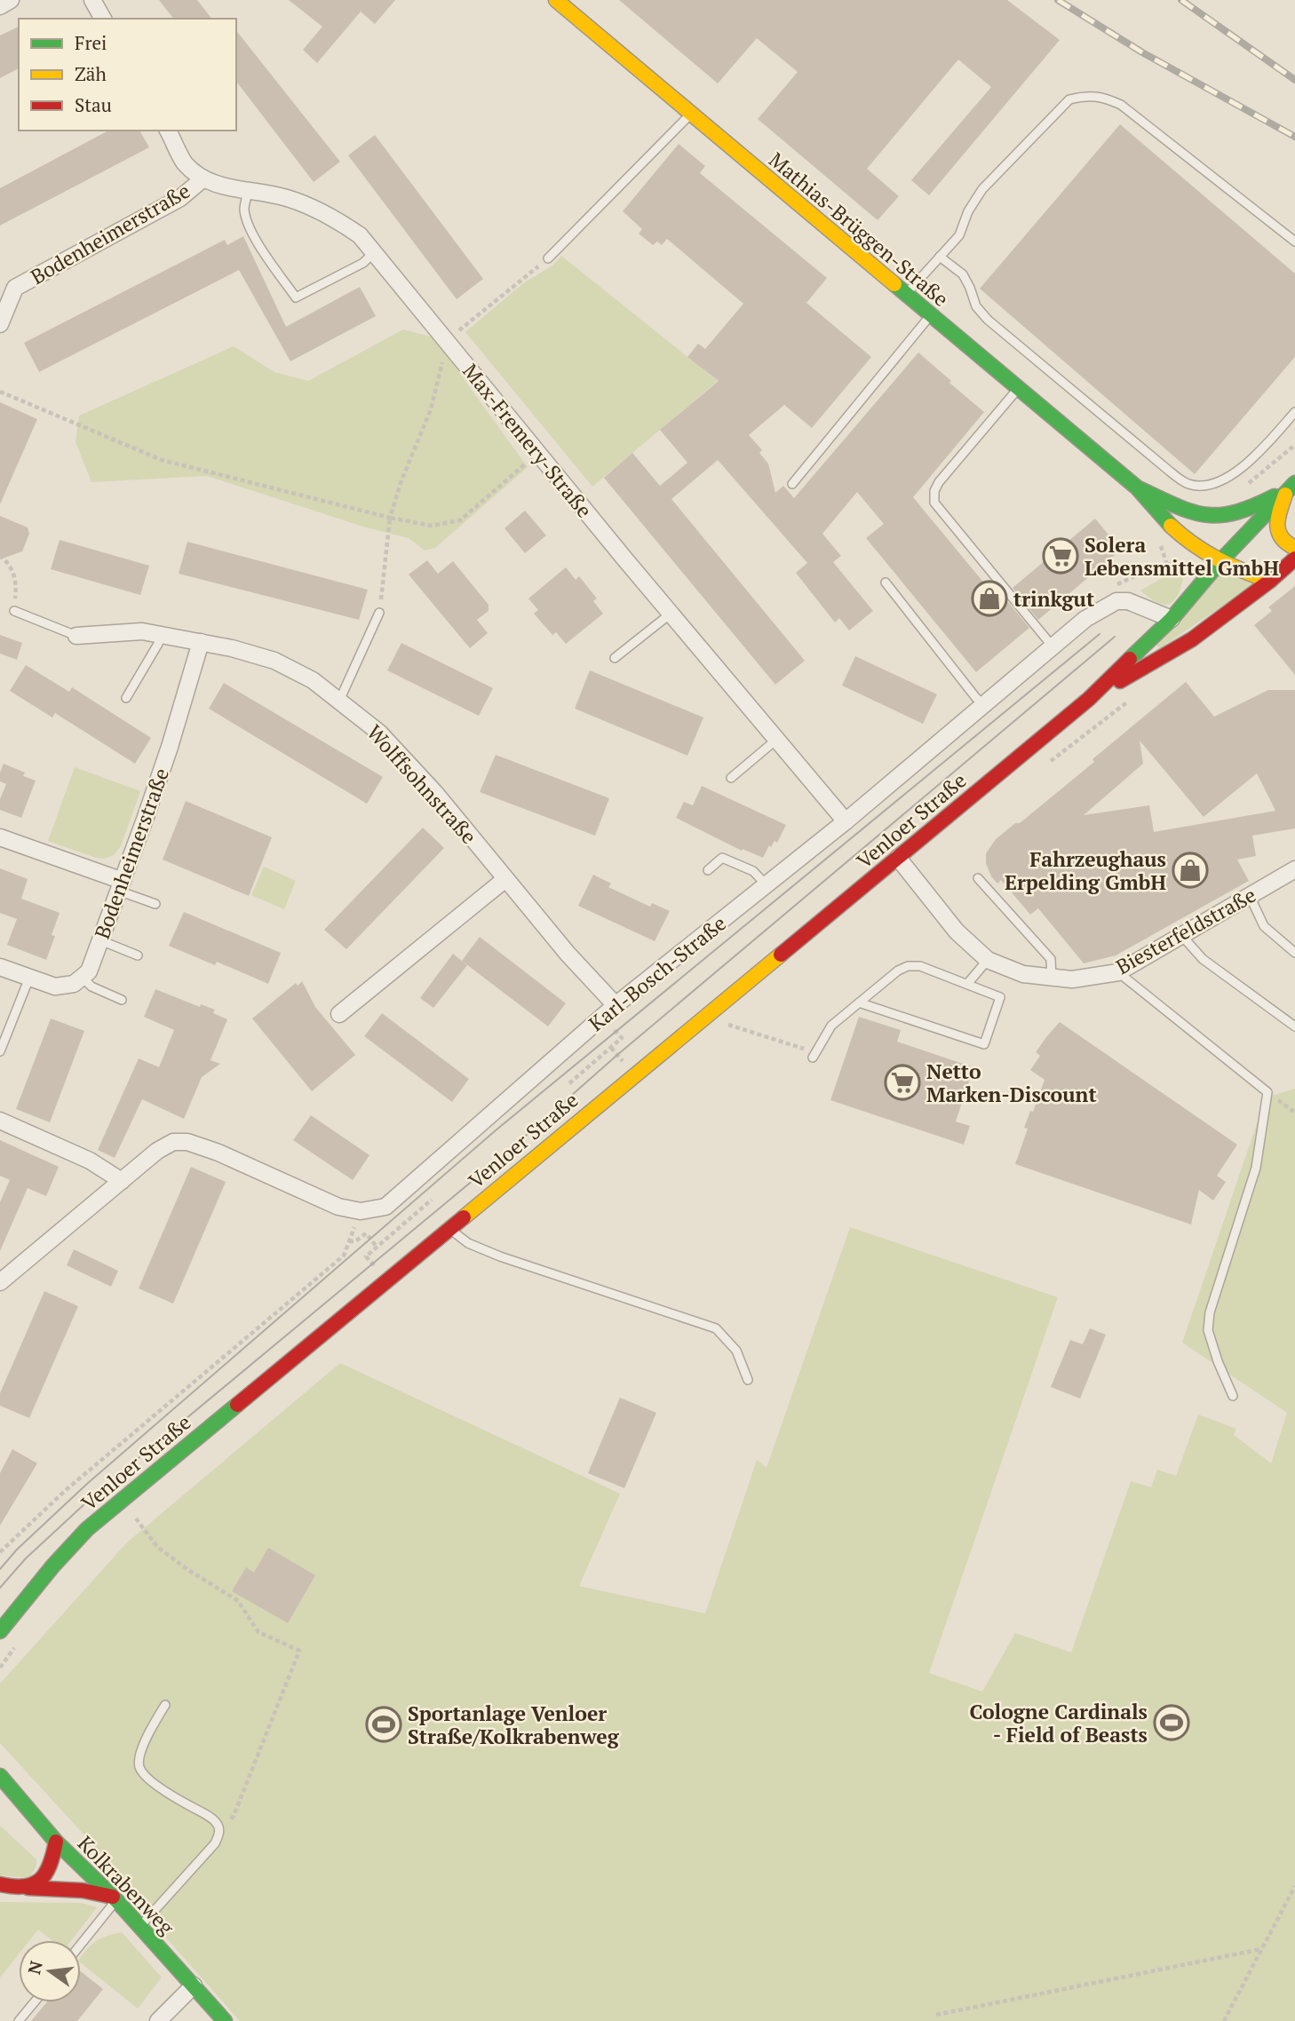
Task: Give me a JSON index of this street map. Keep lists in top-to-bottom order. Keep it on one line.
{"streets":{"main road":["Mathias-Brüggen-Straße","Venloer Straße","Kolkrabenweg"],"street":["Bodenheimerstraße","Max-Fremery-Straße","Wolffsohnstraße","Biesterfeldstraße","Karl-Bosch-Straße"]},"crossings":[["Mathias-Brüggen-Straße","Venloer Straße"],["Bodenheimerstraße","Max-Fremery-Straße"],["Bodenheimerstraße","Wolffsohnstraße"],["Max-Fremery-Straße","Karl-Bosch-Straße"],["Wolffsohnstraße","Karl-Bosch-Straße"],["Venloer Straße","Biesterfeldstraße"],["Venloer Straße","Karl-Bosch-Straße"]],"places":{"supermarket":["Solera Lebensmittel GmbH","Netto Marken-Discount"],"shop":["trinkgut","Fahrzeughaus Erpelding GmbH"],"sports":["Cologne Cardinals - Field of Beasts","Sportanlage Venloer Straße/Kolkrabenweg"]},"legend":["Frei","Zäh","Stau"],"north":"left"}
